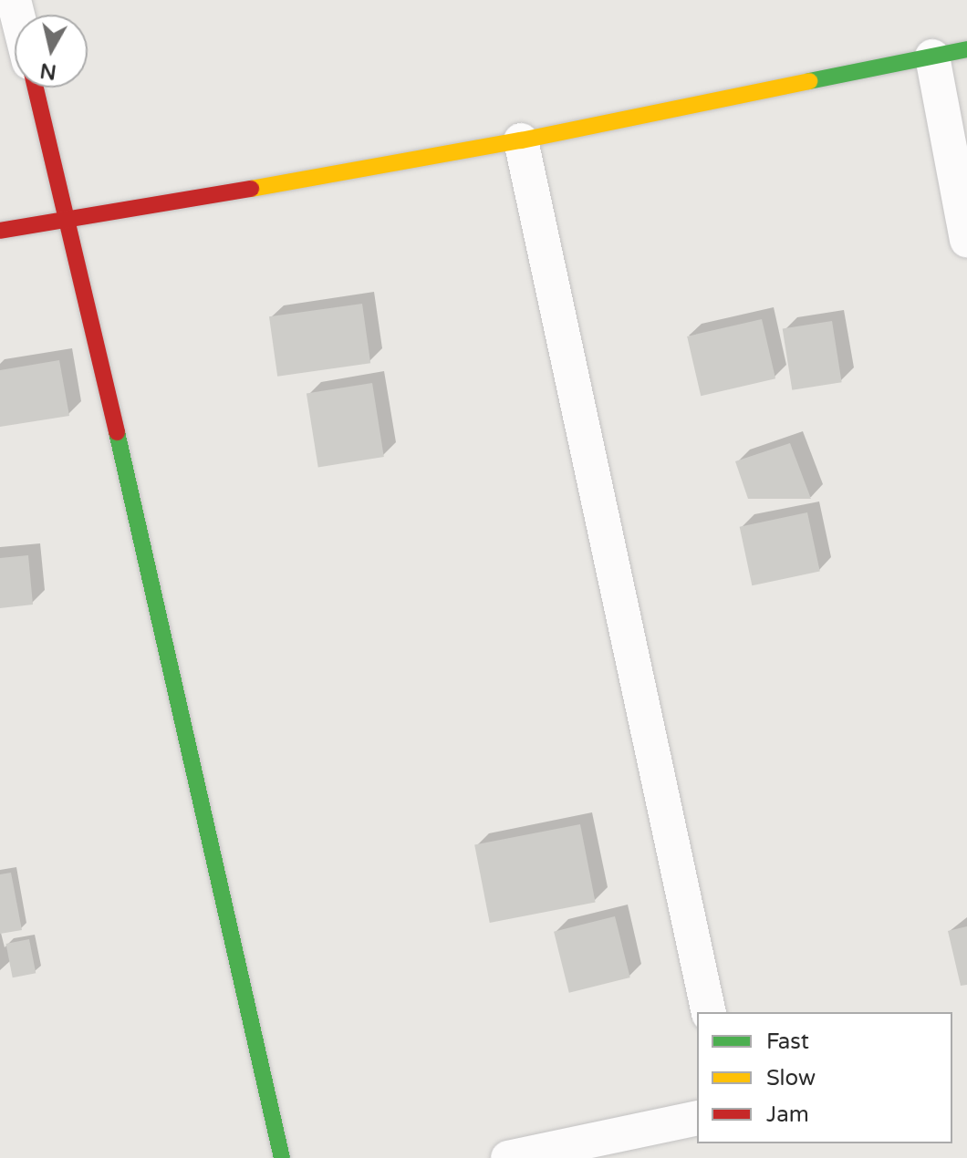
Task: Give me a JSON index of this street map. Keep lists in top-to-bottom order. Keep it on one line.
{"legend":["Fast","Slow","Jam"],"north":"bottom"}
